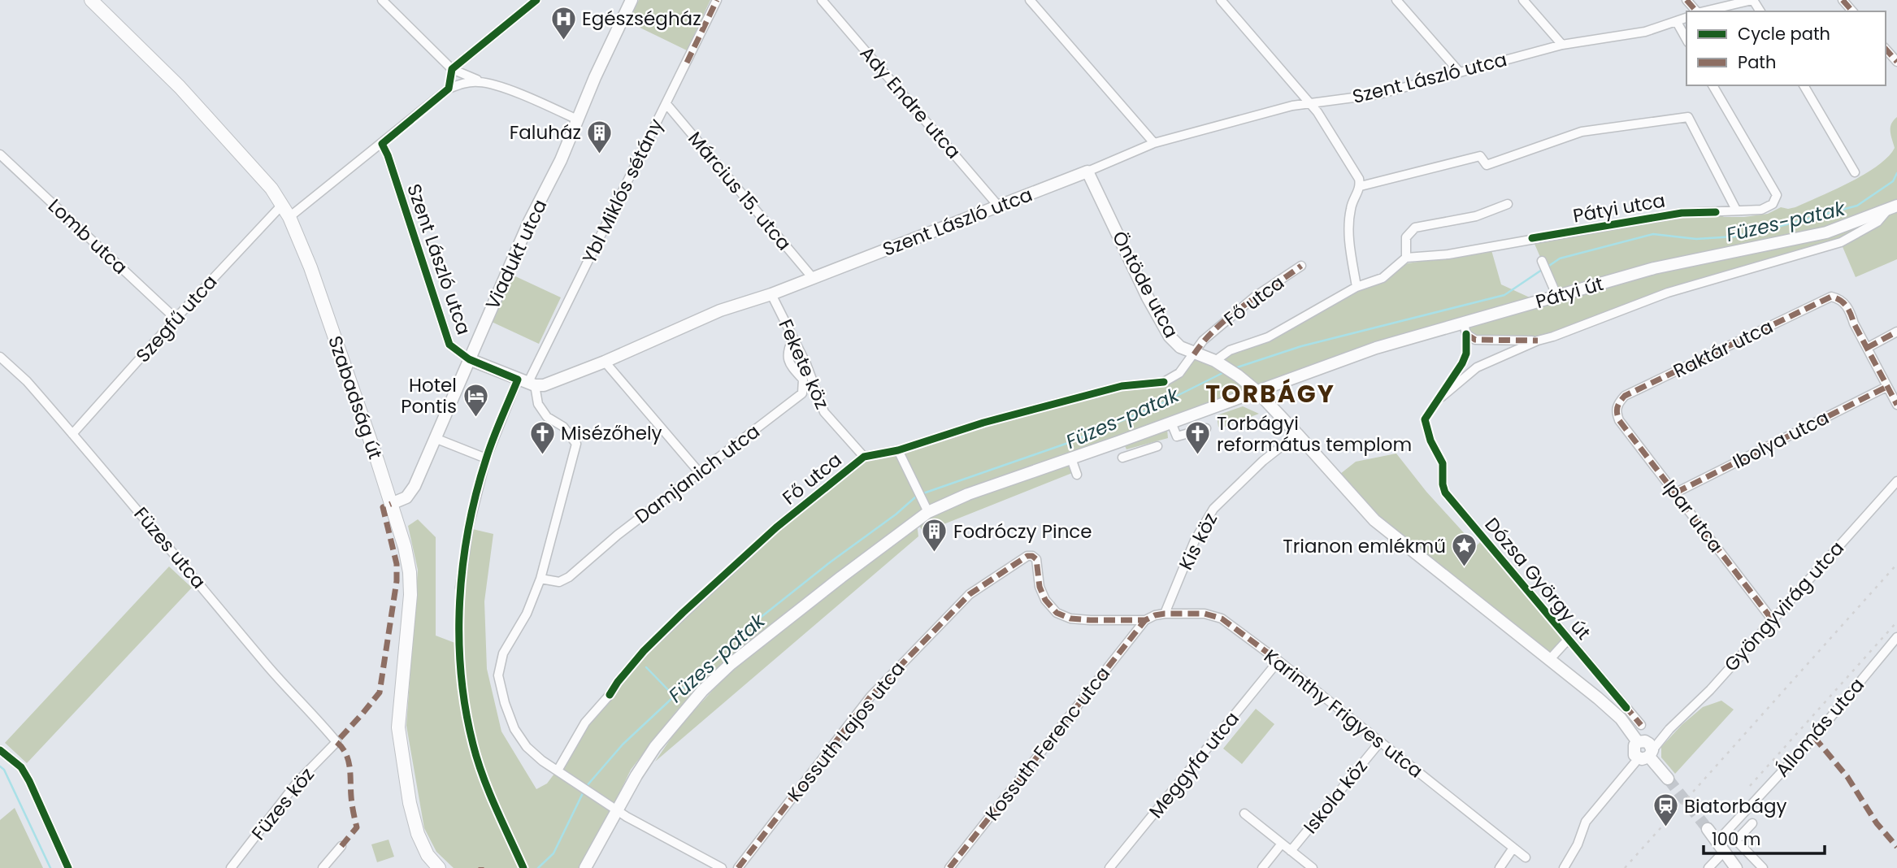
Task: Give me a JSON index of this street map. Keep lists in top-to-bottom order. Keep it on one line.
{"streets":{"main road":["Szabadság út"],"street":["Szent László utca","Ady Endre utca","Ybl Miklós sétány","Március 15. utca","Pátyi utca","Lomb utca","Viadukt utca","Öntöde utca","Pátyi út","Fő utca","Szegfű utca","Raktár utca","Fekete köz","Ibolya utca","Damjanich utca","Ipar utca","Kis köz","Füzes utca","Dózsa György út","Gyöngyvirág utca","Karinthy Frigyes utca","Állomás utca","Kossuth Lajos utca","Kossuth Ferenc utca","Meggyfa utca","Iskola köz","Füzes köz"]},"crossings":[["Szent László utca","Ady Endre utca"],["Szent László utca","Ybl Miklós sétány"],["Szent László utca","Március 15. utca"],["Szent László utca","Viadukt utca"],["Szent László utca","Öntöde utca"],["Szent László utca","Fekete köz"],["Ybl Miklós sétány","Március 15. utca"],["Lomb utca","Szegfű utca"],["Viadukt utca","Szabadság út"],["Öntöde utca","Pátyi út"],["Öntöde utca","Fő utca"],["Öntöde utca","Dózsa György út"],["Pátyi út","Dózsa György út"],["Fő utca","Fekete köz"],["Szegfű utca","Szabadság út"],["Szegfű utca","Füzes utca"],["Raktár utca","Ipar utca"],["Fekete köz","Damjanich utca"],["Ibolya utca","Ipar utca"],["Ipar utca","Gyöngyvirág utca"],["Kis köz","Dózsa György út"],["Kis köz","Karinthy Frigyes utca"],["Füzes utca","Füzes köz"],["Dózsa György út","Gyöngyvirág utca"],["Karinthy Frigyes utca","Kossuth Lajos utca"],["Karinthy Frigyes utca","Kossuth Ferenc utca"],["Karinthy Frigyes utca","Meggyfa utca"],["Karinthy Frigyes utca","Iskola köz"],["Kossuth Lajos utca","Kossuth Ferenc utca"]],"districts":["TORBÁGY"],"water":["Füzes-patak"],"places":{"hospital":["Egészségház"],"building":["Faluház","Fodróczy Pince"],"hotel":["Hotel Pontis"],"church":["Misézőhely","Torbágyi református templom"],"place":["Trianon emlékmű"],"station":["Biatorbágy"]},"legend":["Cycle path","Path"],"scale_bar":"100 m"}
